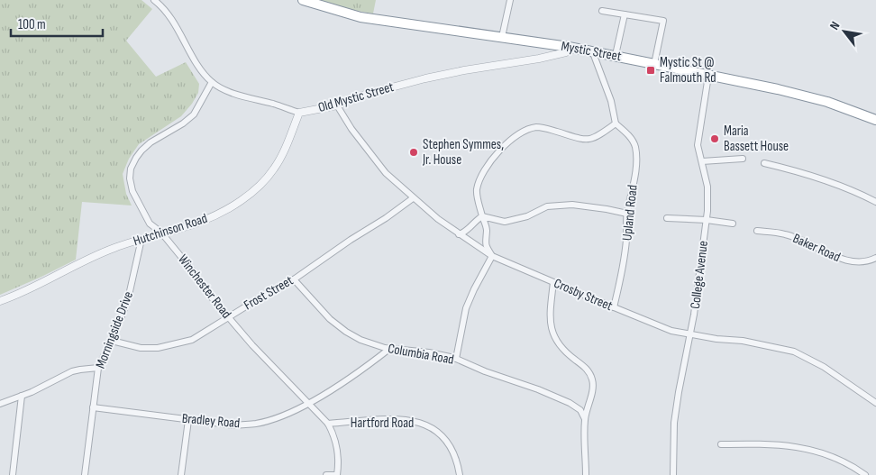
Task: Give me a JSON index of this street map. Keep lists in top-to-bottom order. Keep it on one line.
{"streets":{"highway":["Mystic Street"],"street":["Old Mystic Street","Upland Road","Hutchinson Road","Baker Road","College Avenue","Winchester Road","Frost Street","Crosby Street","Morningside Drive","Columbia Road","Bradley Road","Hartford Road"]},"crossings":[["Mystic Street","Old Mystic Street"],["Mystic Street","College Avenue"],["Old Mystic Street","Hutchinson Road"],["Old Mystic Street","Winchester Road"],["Old Mystic Street","Crosby Street"],["Upland Road","Crosby Street"],["Hutchinson Road","Winchester Road"],["Hutchinson Road","Morningside Drive"],["College Avenue","Crosby Street"],["Winchester Road","Frost Street"],["Winchester Road","Bradley Road"],["Winchester Road","Hartford Road"],["Frost Street","Crosby Street"],["Frost Street","Morningside Drive"],["Frost Street","Columbia Road"],["Morningside Drive","Bradley Road"],["Columbia Road","Bradley Road"]],"places":{"transit":["Mystic St @ Falmouth Rd"],"other":["Maria Bassett House","Stephen Symmes, Jr. House"]},"scale_bar":"100 m","north":"top left"}
